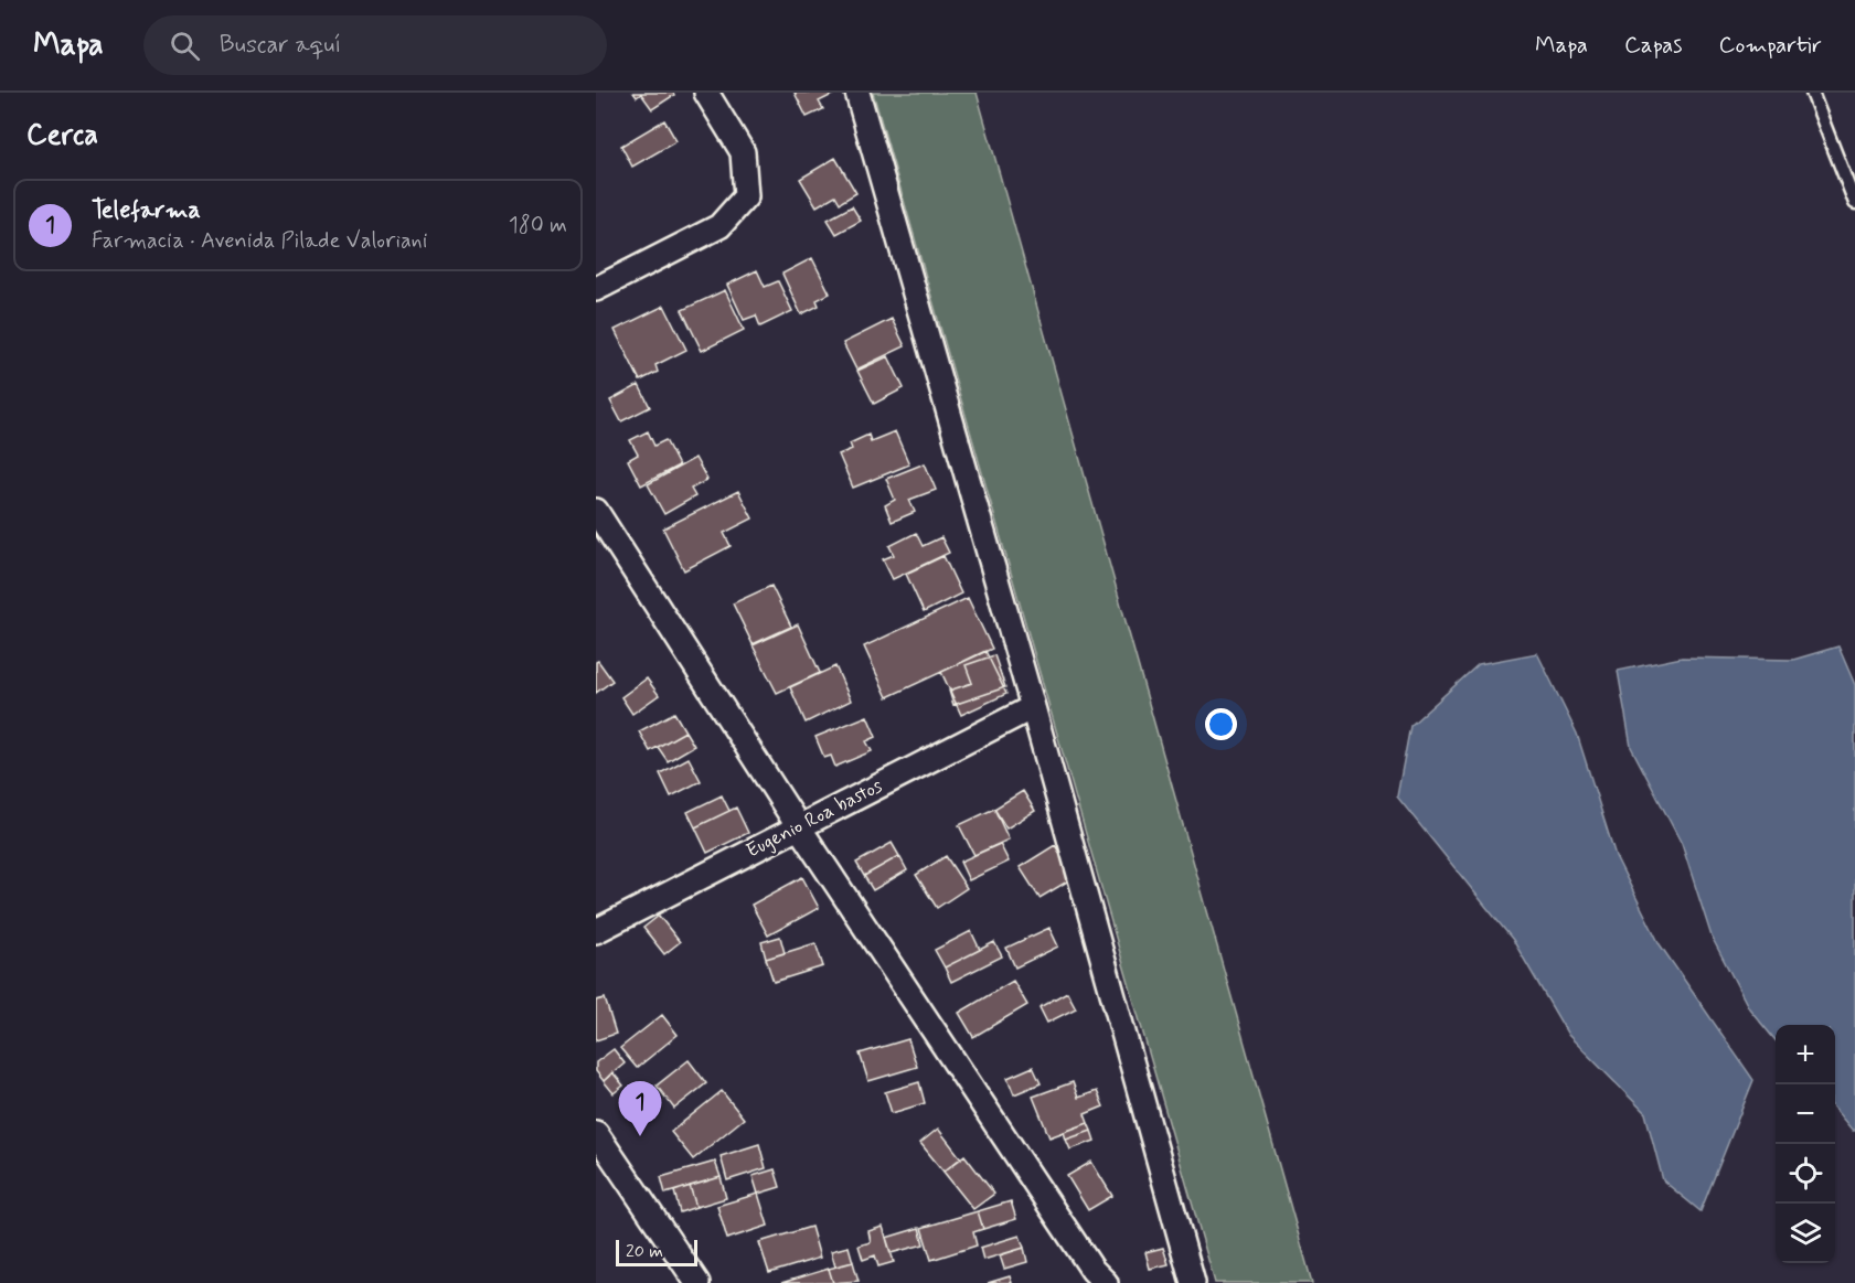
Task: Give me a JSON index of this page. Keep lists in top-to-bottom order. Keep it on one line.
{"streets":{"street":["Eugenio Roa bastos"]},"scale_bar":"20 m","page":{"header":"Mapa","search":"Buscar aquí","nav":["Mapa","Capas","Compartir"],"heading":"Cerca","list":[{"mark":"1","name":"Telefarma","note":"Farmacia · Avenida Pilade Valoriani","value":"180 m"}],"map_buttons":["+","−"],"pins":"1","scale":"20 m"}}
